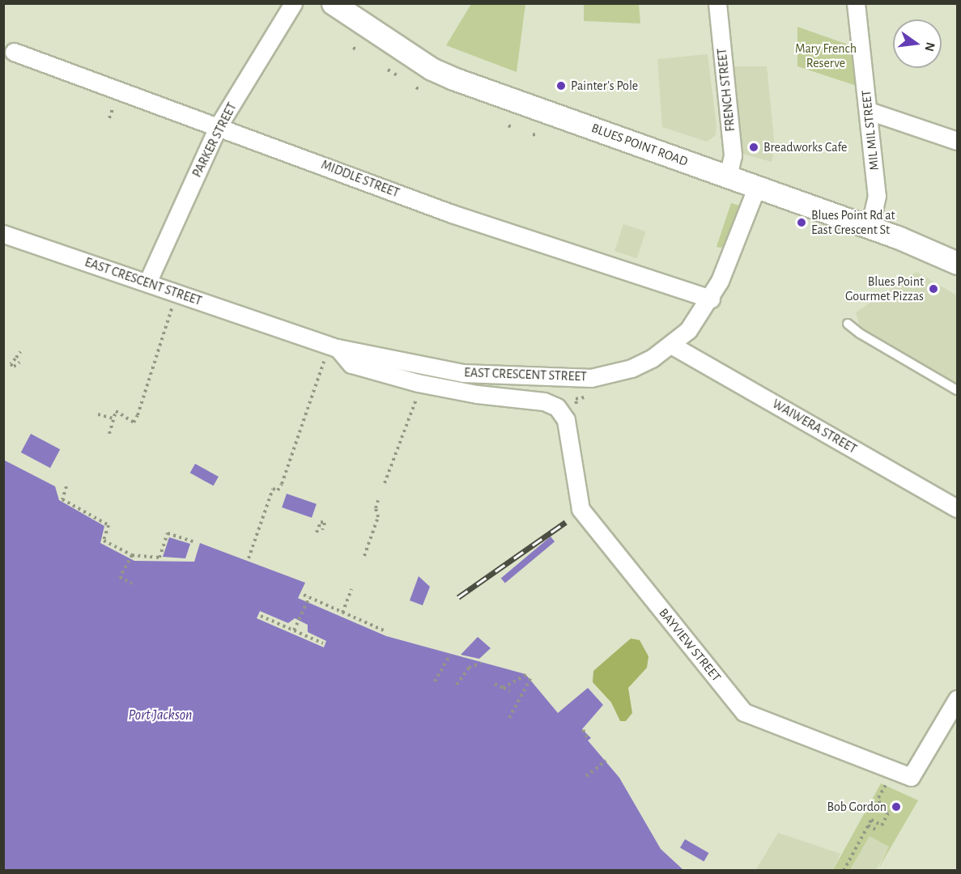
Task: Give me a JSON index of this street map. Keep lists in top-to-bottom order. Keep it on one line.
{"streets":{"street":["FRENCH STREET","MIL MIL STREET","PARKER STREET","BLUES POINT ROAD","MIDDLE STREET","EAST CRESCENT STREET","WAIWERA STREET","BAYVIEW STREET"]},"crossings":[["FRENCH STREET","BLUES POINT ROAD"],["MIL MIL STREET","BLUES POINT ROAD"],["PARKER STREET","MIDDLE STREET"],["PARKER STREET","EAST CRESCENT STREET"],["BLUES POINT ROAD","EAST CRESCENT STREET"],["MIDDLE STREET","EAST CRESCENT STREET"],["EAST CRESCENT STREET","WAIWERA STREET"],["EAST CRESCENT STREET","BAYVIEW STREET"]],"water":["Port Jackson"],"parks":["Mary French Reserve"],"places":["Painter's Pole","Breadworks Cafe","Blues Point Rd at East Crescent St","Blues Point Gourmet Pizzas","Bob Gordon"],"north":"right"}
